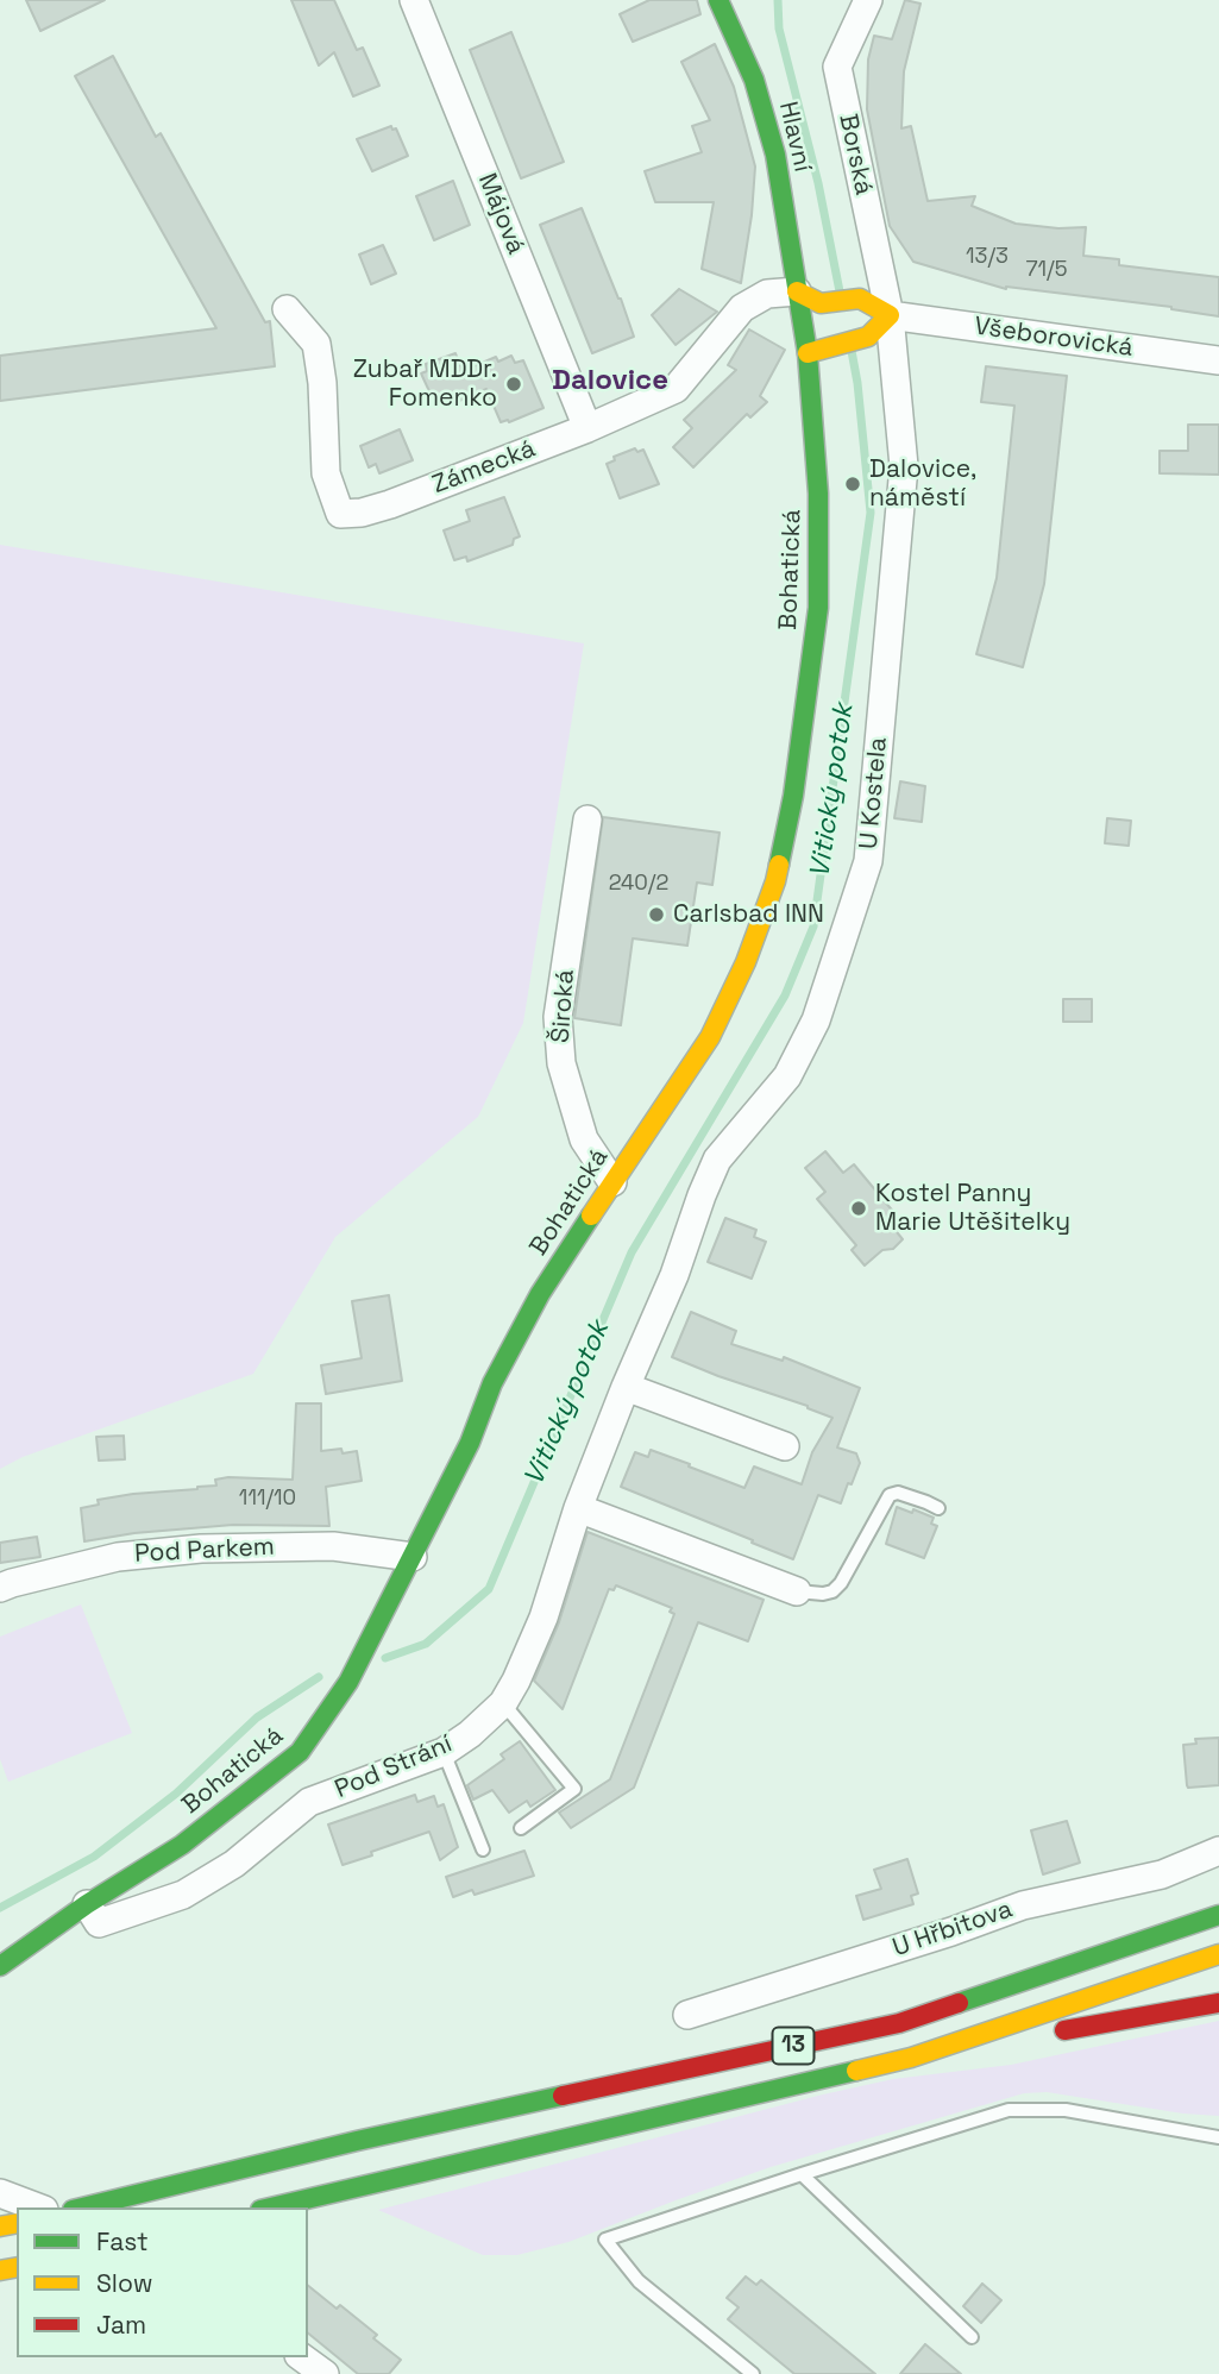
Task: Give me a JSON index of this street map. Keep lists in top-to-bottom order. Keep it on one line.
{"streets":{"main road":["Hlavní","Bohatická","13"],"street":["Borská","Májová","Všeborovická","Zámecká","U Kostela","Široká","Pod Parkem","Pod Strání","U Hřbitova"]},"crossings":[["Hlavní","Zámecká"],["Hlavní","Bohatická"],["Borská","Všeborovická"],["Borská","U Kostela"],["Májová","Zámecká"],["Všeborovická","U Kostela"],["Zámecká","Bohatická"],["Bohatická","Široká"],["Bohatická","Pod Parkem"],["Bohatická","Pod Strání"],["U Kostela","Pod Strání"]],"districts":["Dalovice"],"water":["Vitický potok"],"places":["Zubař MDDr. Fomenko","Dalovice, náměstí","Carlsbad INN","Kostel Panny Marie Utěšitelky"],"house_numbers":["13/3","71/5","240/2","111/10"],"legend":["Fast","Slow","Jam"]}
